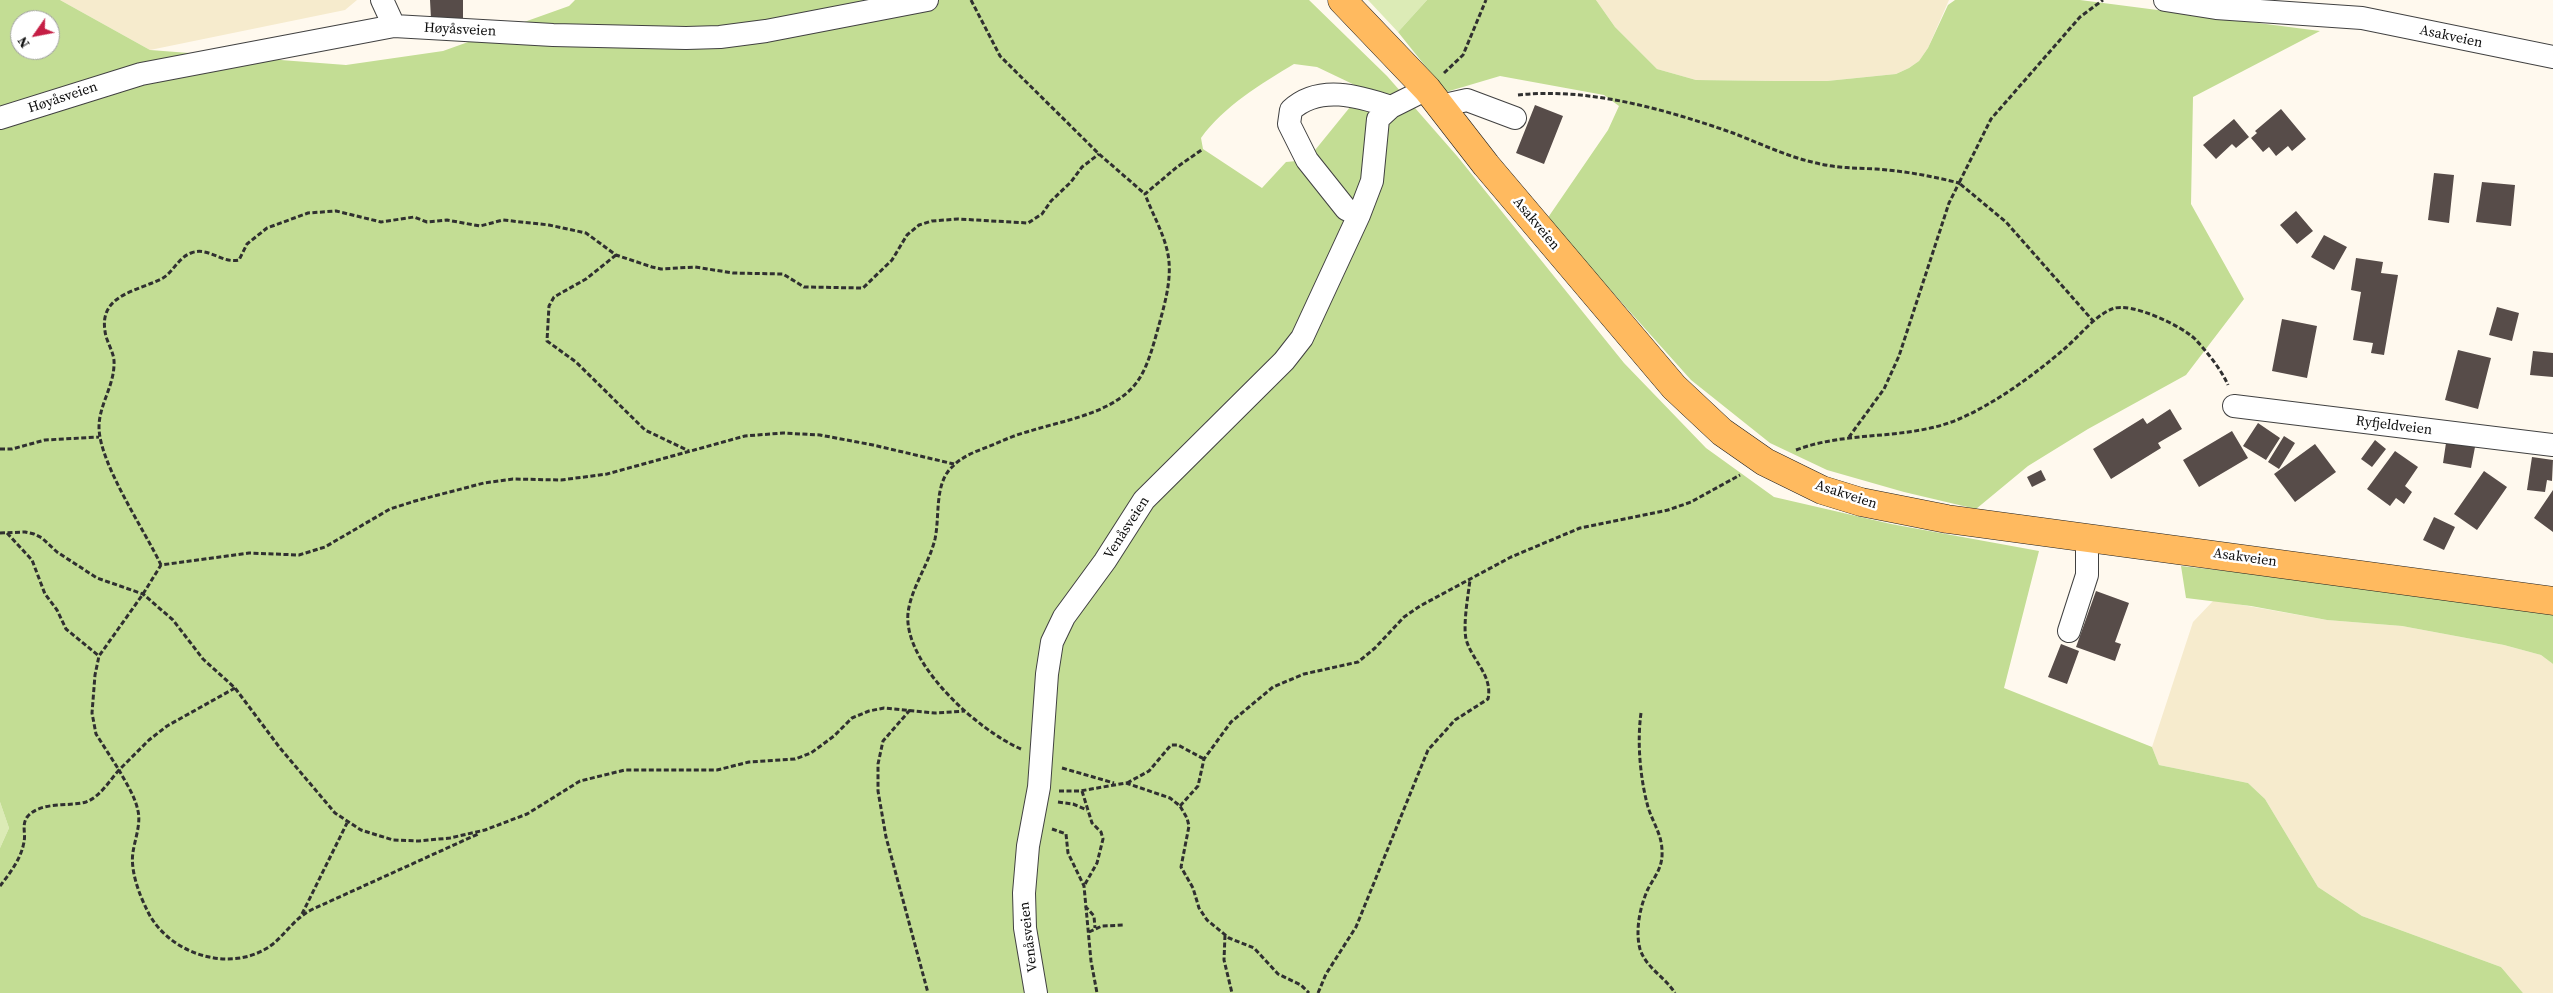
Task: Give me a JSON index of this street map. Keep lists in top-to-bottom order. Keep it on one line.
{"streets":{"main road":["Asakveien"],"street":["Høyåsveien","Ryfjeldveien","Venåsveien"]},"north":"bottom left"}
